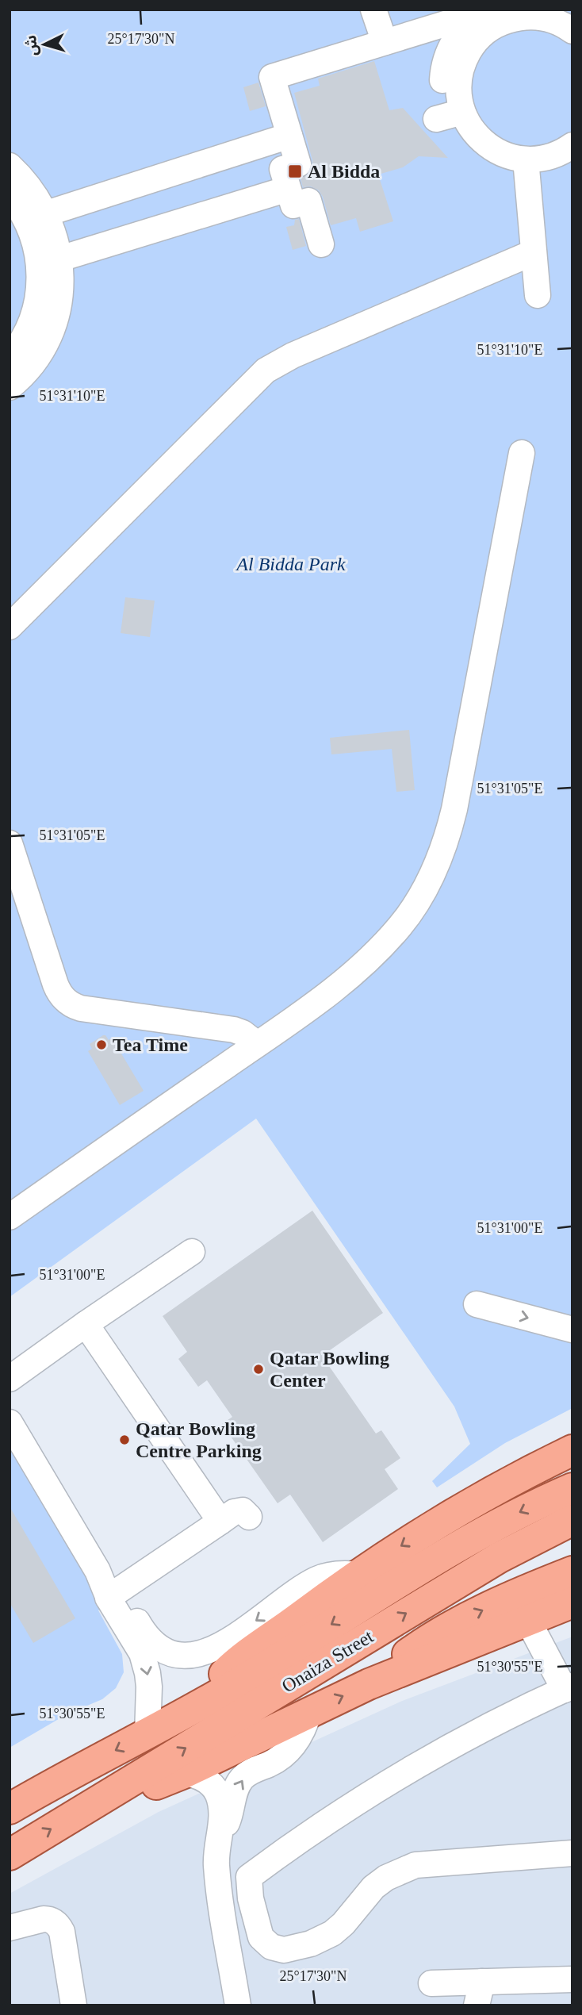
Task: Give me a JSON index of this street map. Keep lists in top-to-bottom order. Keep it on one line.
{"streets":{"main road":["Onaiza Street"]},"parks":["Al Bidda Park"],"places":{"transit":["Al Bidda"],"other":["Tea Time","Qatar Bowling Center","Qatar Bowling Centre Parking"]},"north":"left","coordinates":["25°17'30\"N","51°31'10\"E","51°31'05\"E","51°31'00\"E","51°30'55\"E"]}
